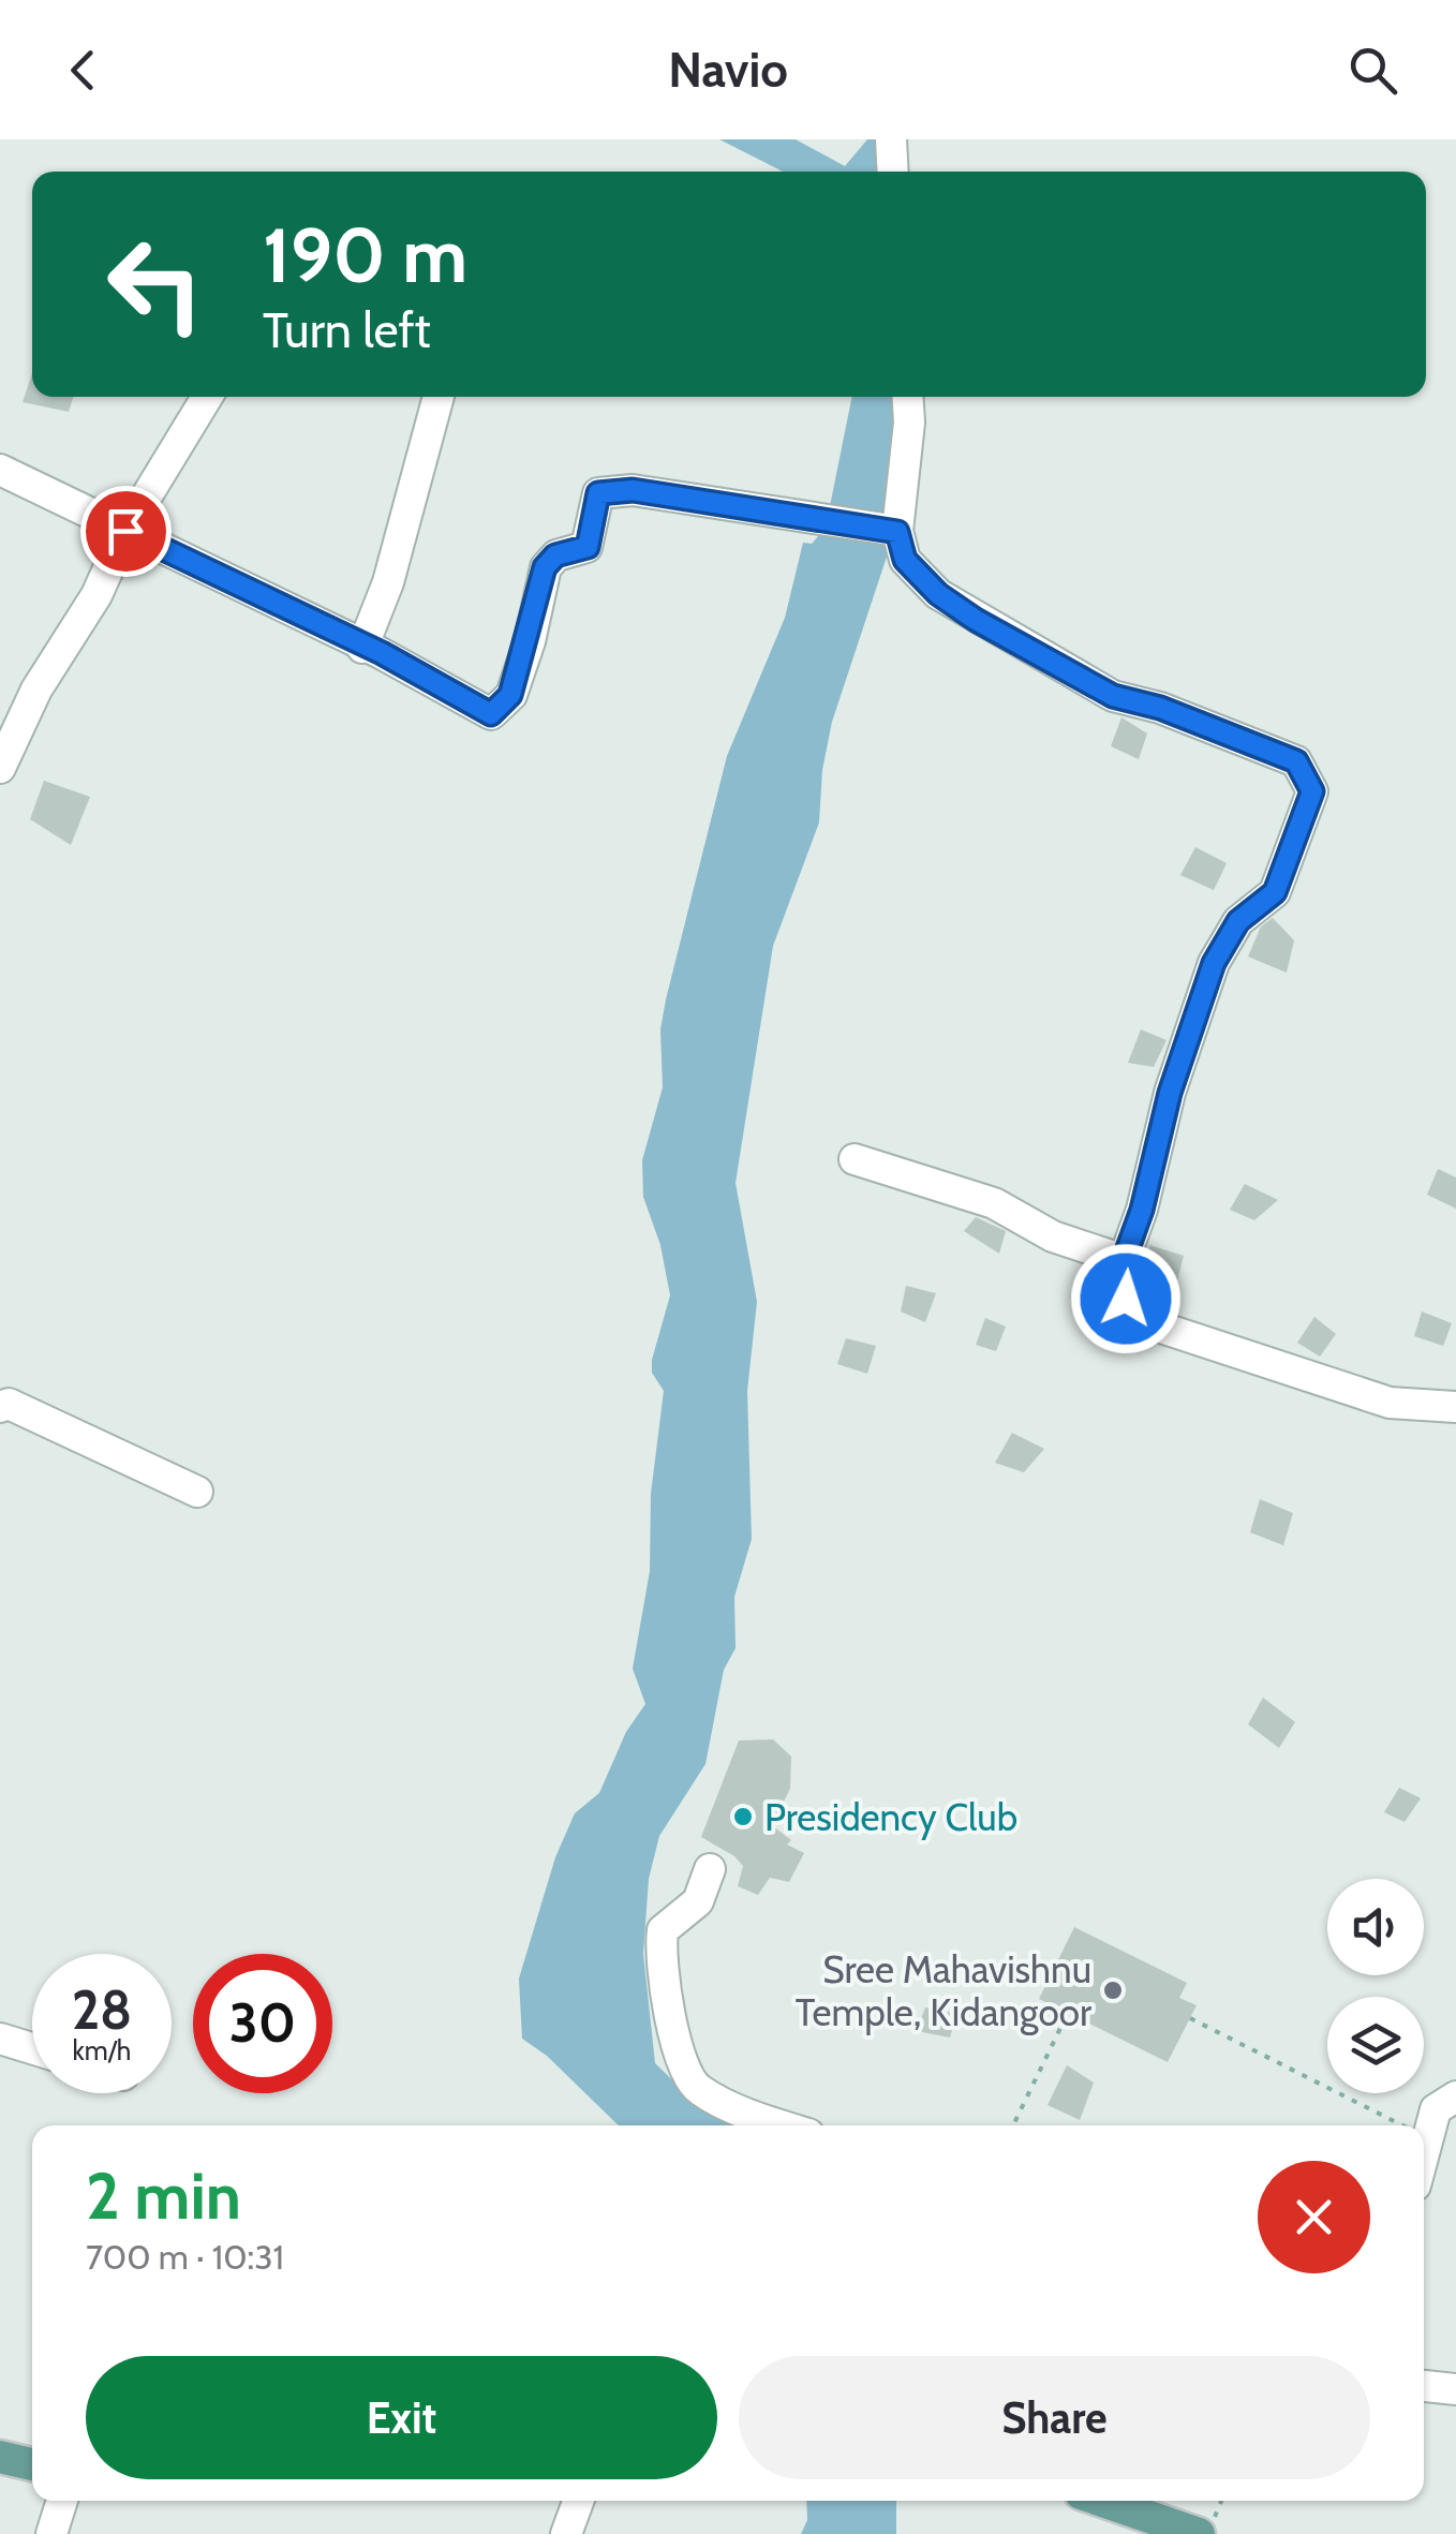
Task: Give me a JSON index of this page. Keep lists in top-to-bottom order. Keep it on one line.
{"places":["Presidency Club","Sree Mahavishnu Temple, Kidangoor"],"page":{"header":"Navio","turn":["190 m","Turn left"],"speed":"28 km/h","limit":"30","heading":["2 min","700 m · 10:31"],"buttons":["Exit","Share"]}}
